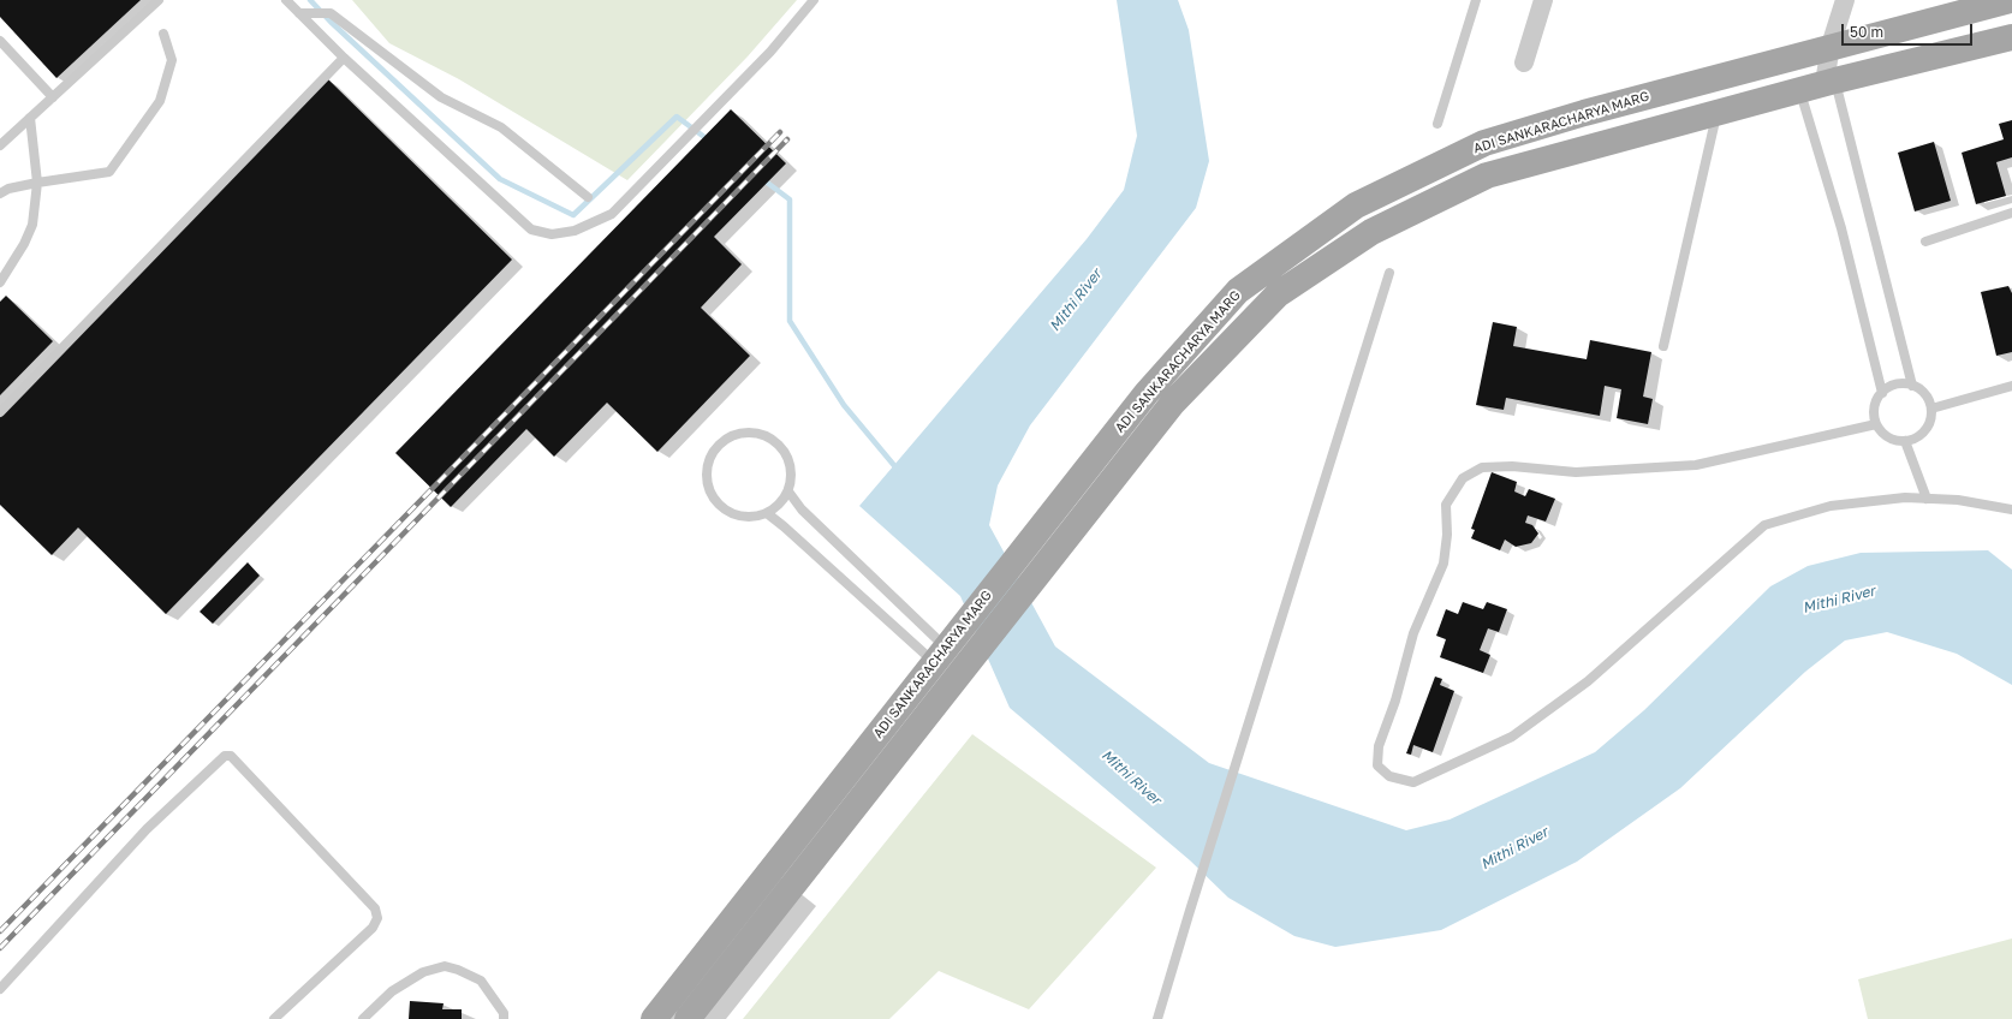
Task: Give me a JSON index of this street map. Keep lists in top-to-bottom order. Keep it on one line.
{"streets":{"main road":["ADI SANKARACHARYA MARG"]},"water":["Mithi River"],"scale_bar":"50 m"}
